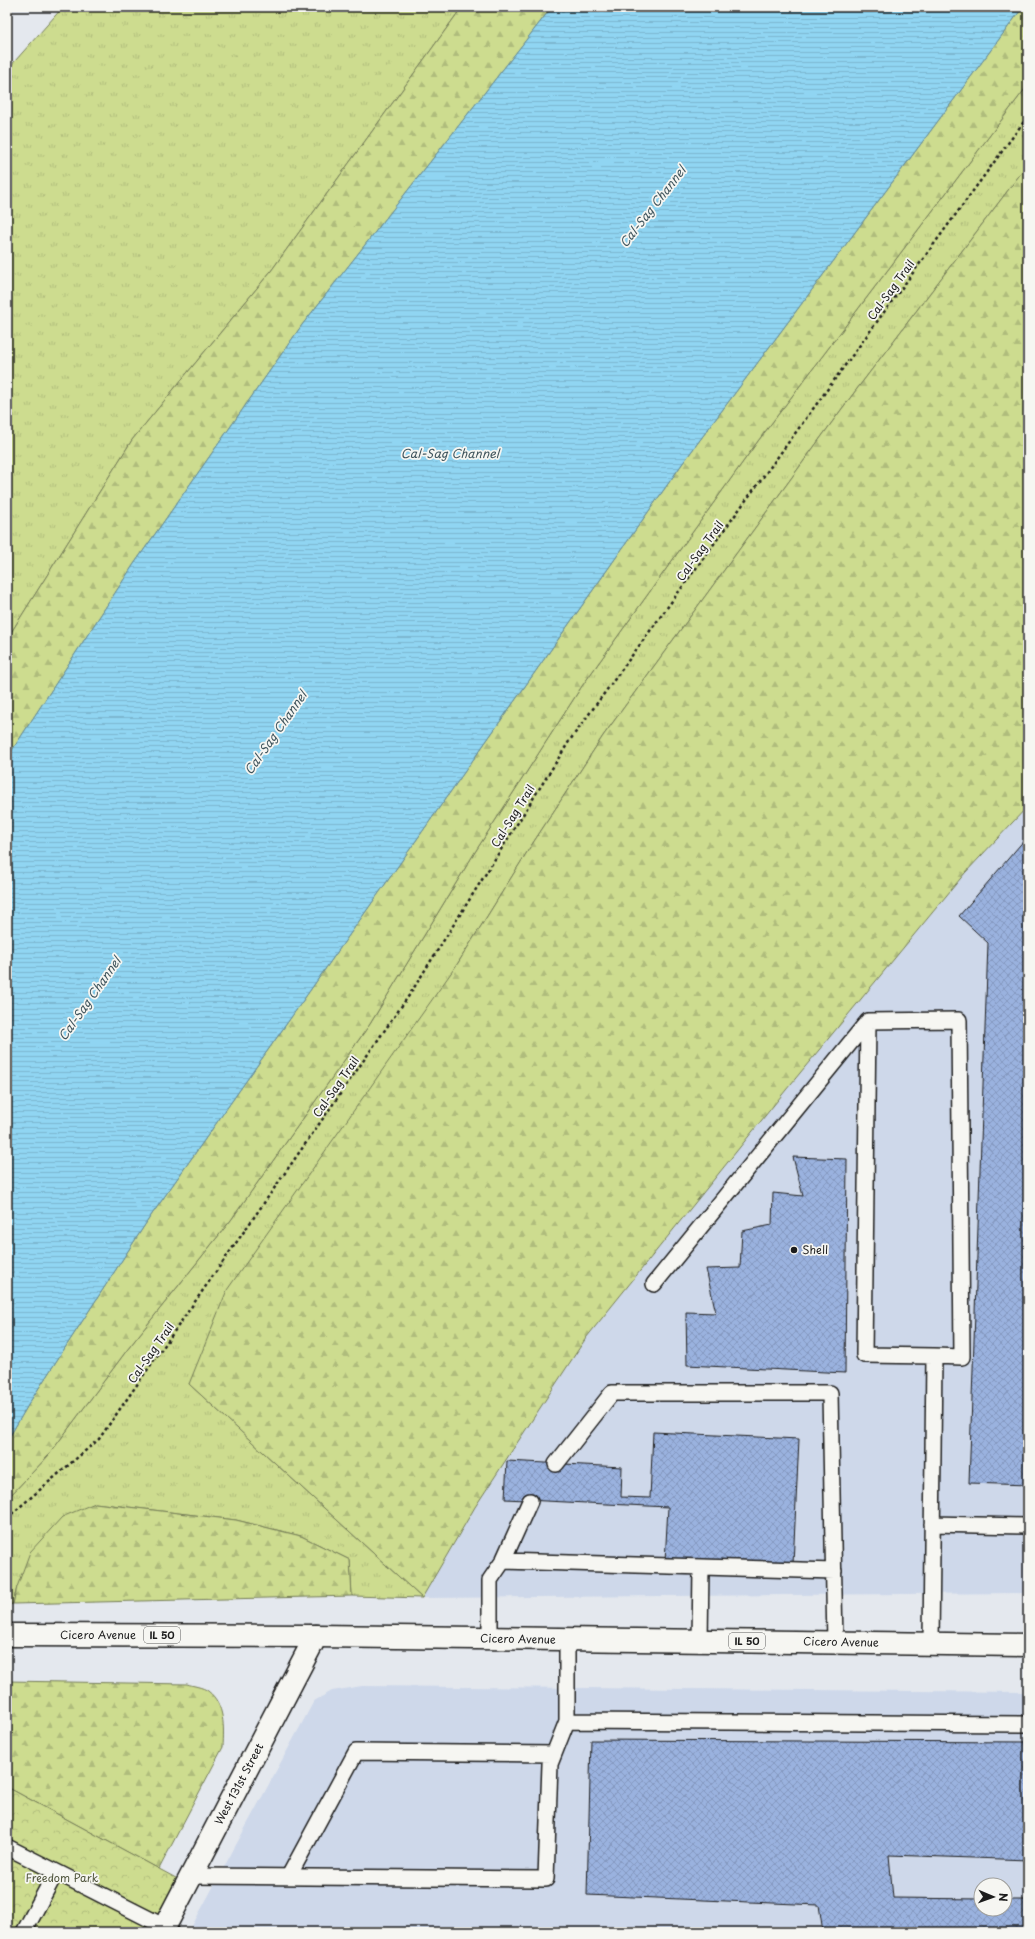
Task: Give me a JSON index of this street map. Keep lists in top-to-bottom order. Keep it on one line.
{"streets":{"main road":["Cicero Avenue","IL 50","West 131st Street"],"path":["Cal-Sag Trail"]},"crossings":[["Cicero Avenue","West 131st Street"]],"water":["Cal-Sag Channel"],"parks":["Freedom Park"],"places":["Shell"],"north":"right"}
